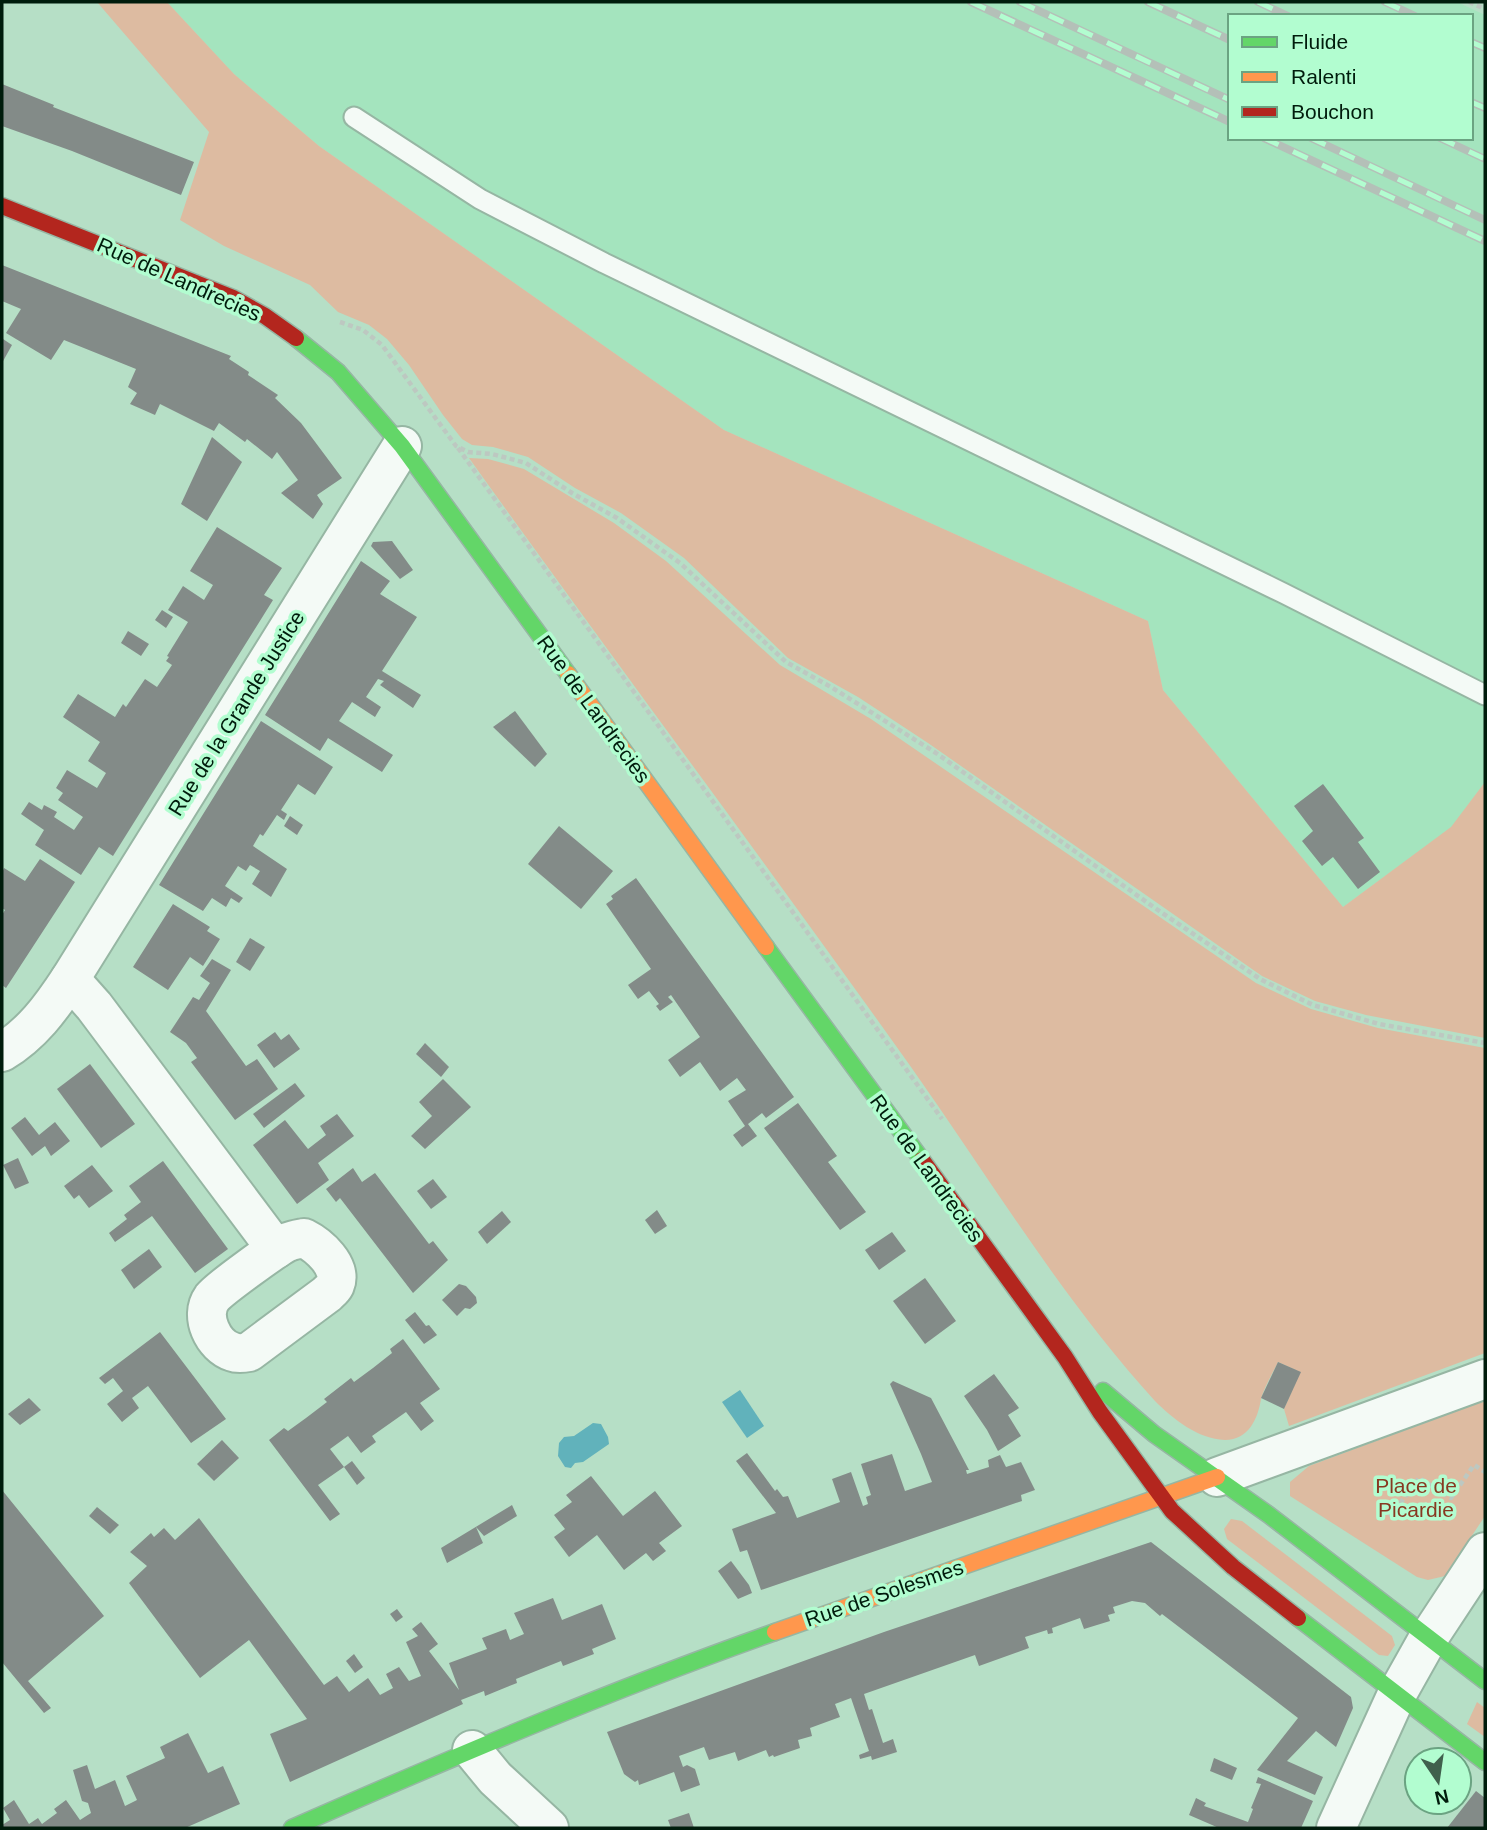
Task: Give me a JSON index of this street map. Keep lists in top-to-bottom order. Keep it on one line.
{"streets":{"main road":["Rue de Landrecies","Rue de Solesmes"],"street":["Rue de la Grande Justice"]},"crossings":[["Rue de Landrecies","Rue de la Grande Justice"],["Rue de Landrecies","Rue de Solesmes"]],"parks":["Place de Picardie"],"legend":["Fluide","Ralenti","Bouchon"],"north":"bottom"}
